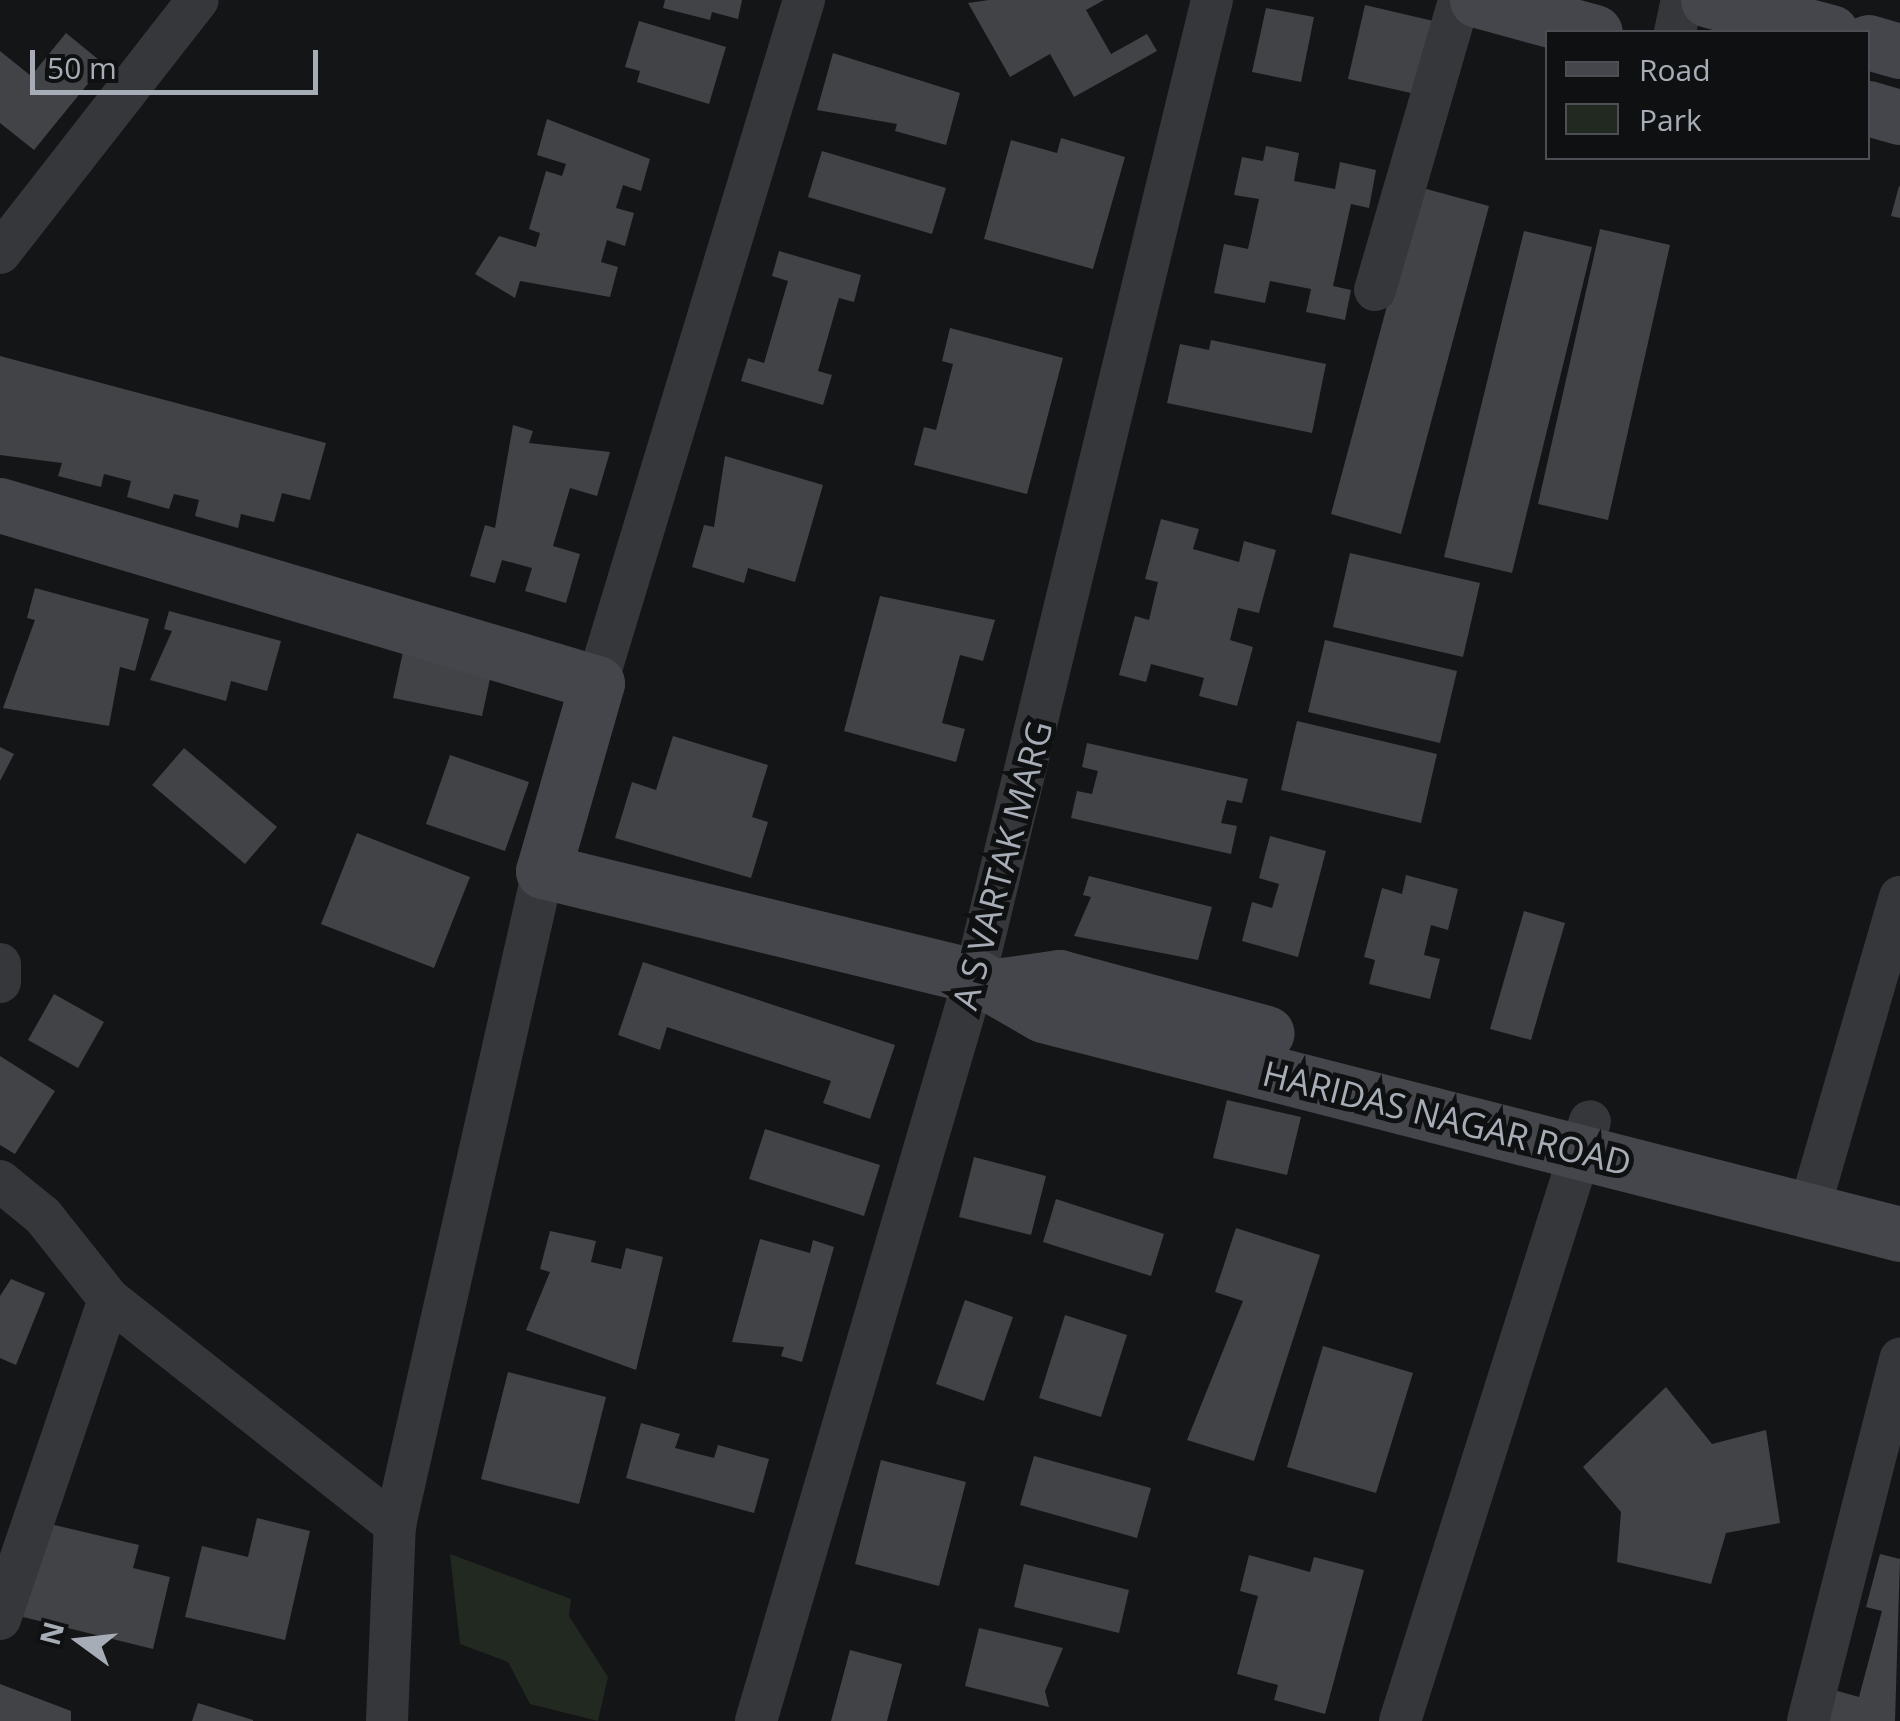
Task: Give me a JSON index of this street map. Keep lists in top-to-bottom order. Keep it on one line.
{"streets":{"street":["A S VARTAK MARG","HARIDAS NAGAR ROAD"]},"crossings":[["A S VARTAK MARG","HARIDAS NAGAR ROAD"]],"legend":["Road","Park"],"scale_bar":"50 m","north":"left"}
